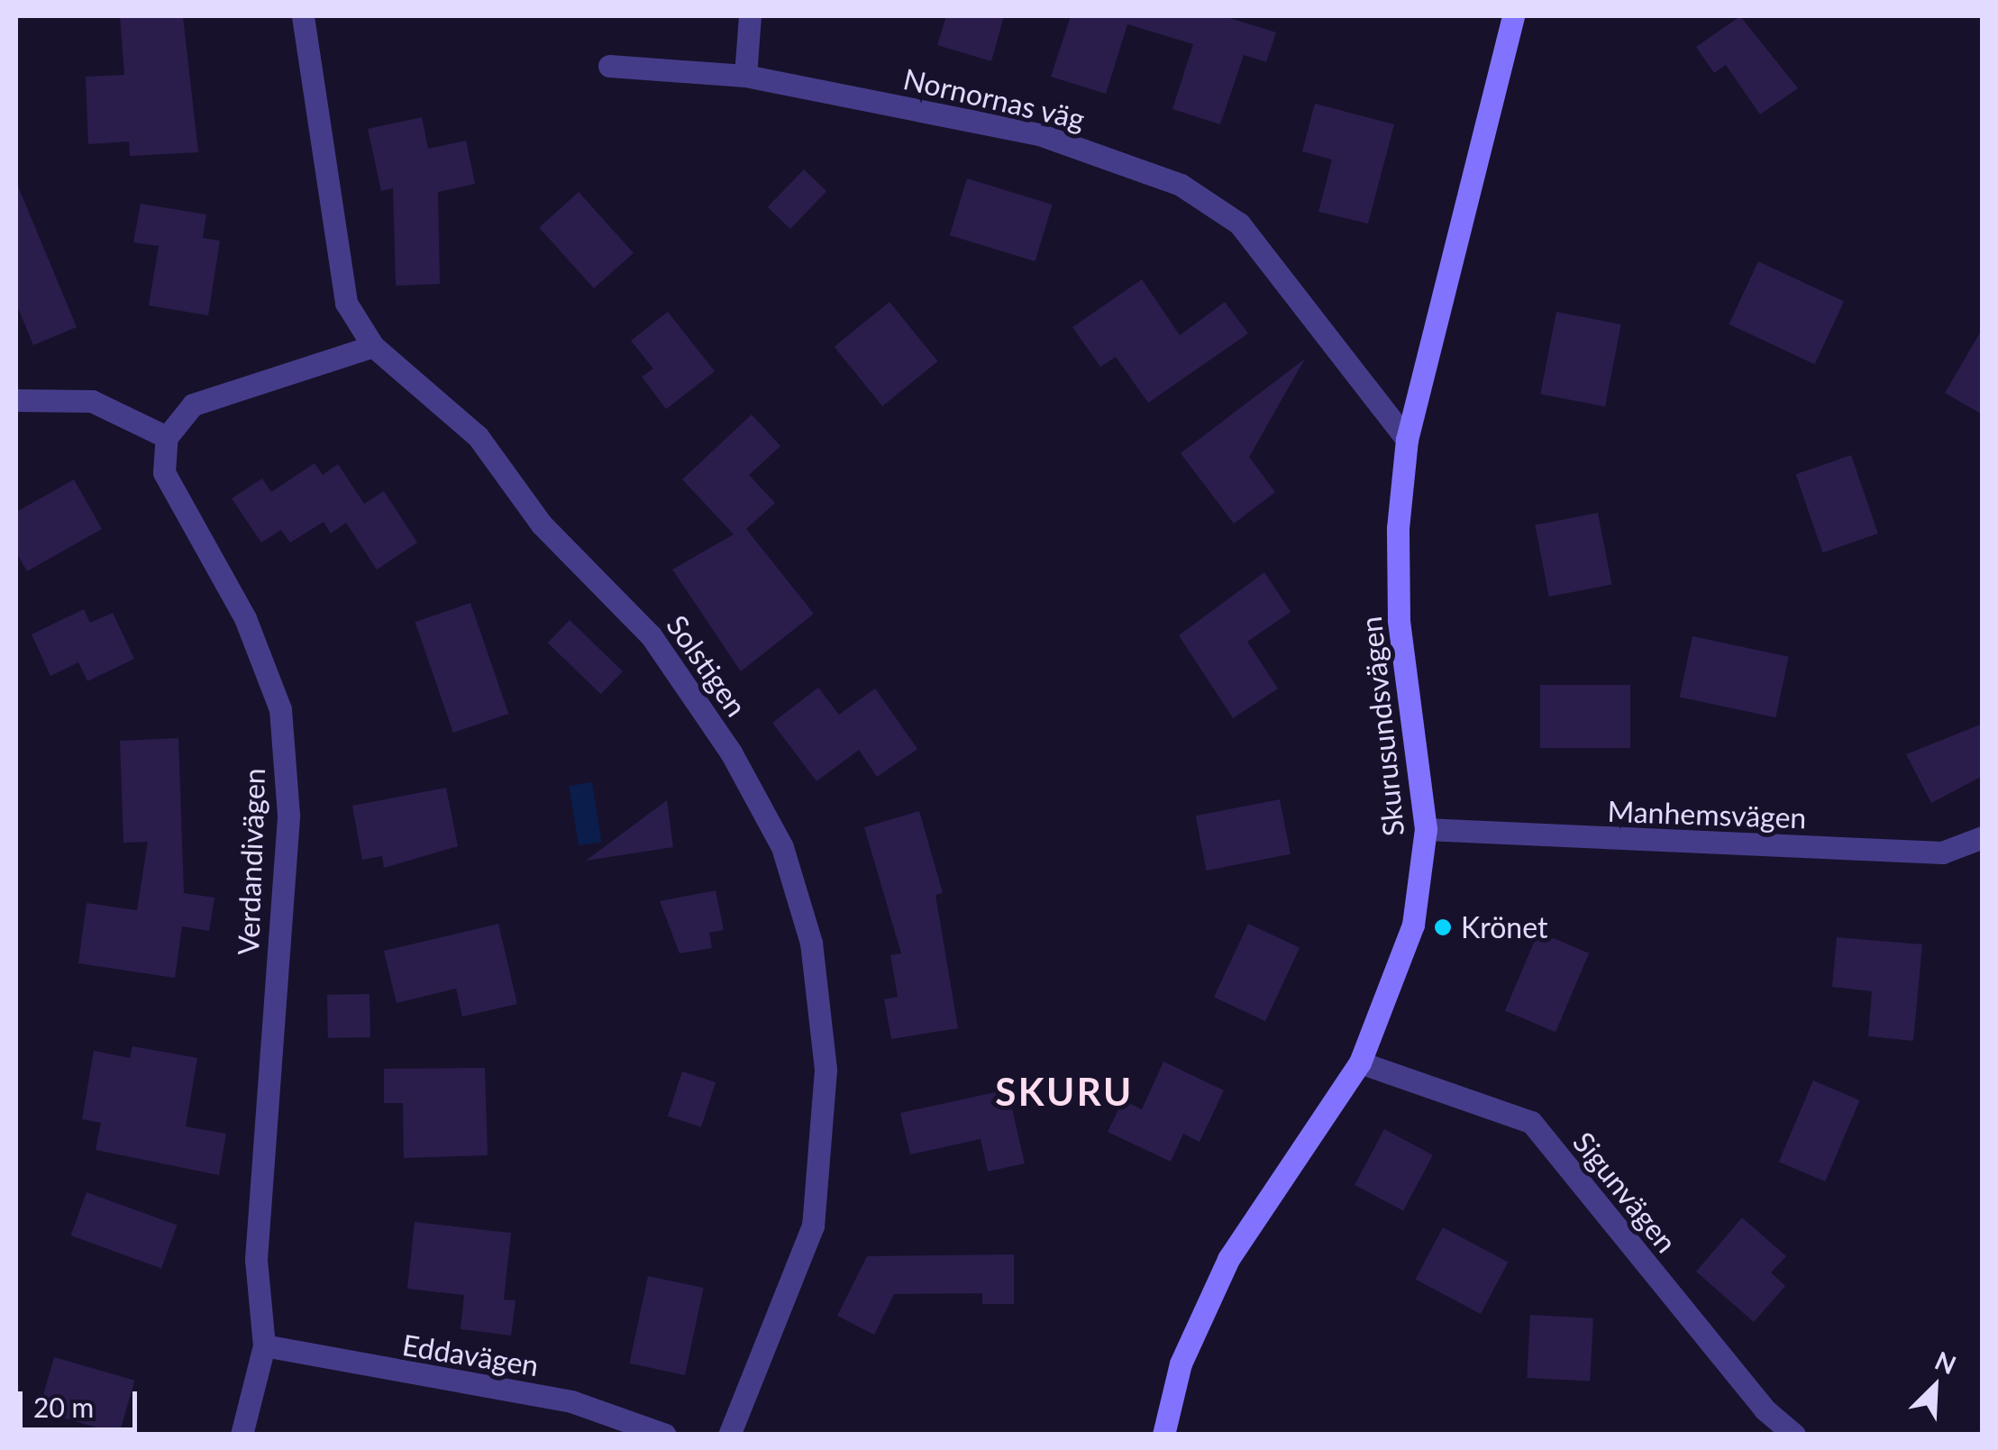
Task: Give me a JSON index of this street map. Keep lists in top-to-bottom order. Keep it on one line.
{"streets":{"street":["Nornornas väg","Solstigen","Skurusundsvägen","Manhemsvägen","Verdandivägen","Sigunvägen","Eddavägen"]},"crossings":[["Nornornas väg","Skurusundsvägen"],["Skurusundsvägen","Manhemsvägen"],["Skurusundsvägen","Sigunvägen"],["Verdandivägen","Eddavägen"]],"districts":["SKURU"],"places":["Krönet"],"scale_bar":"20 m","north":"top right"}
